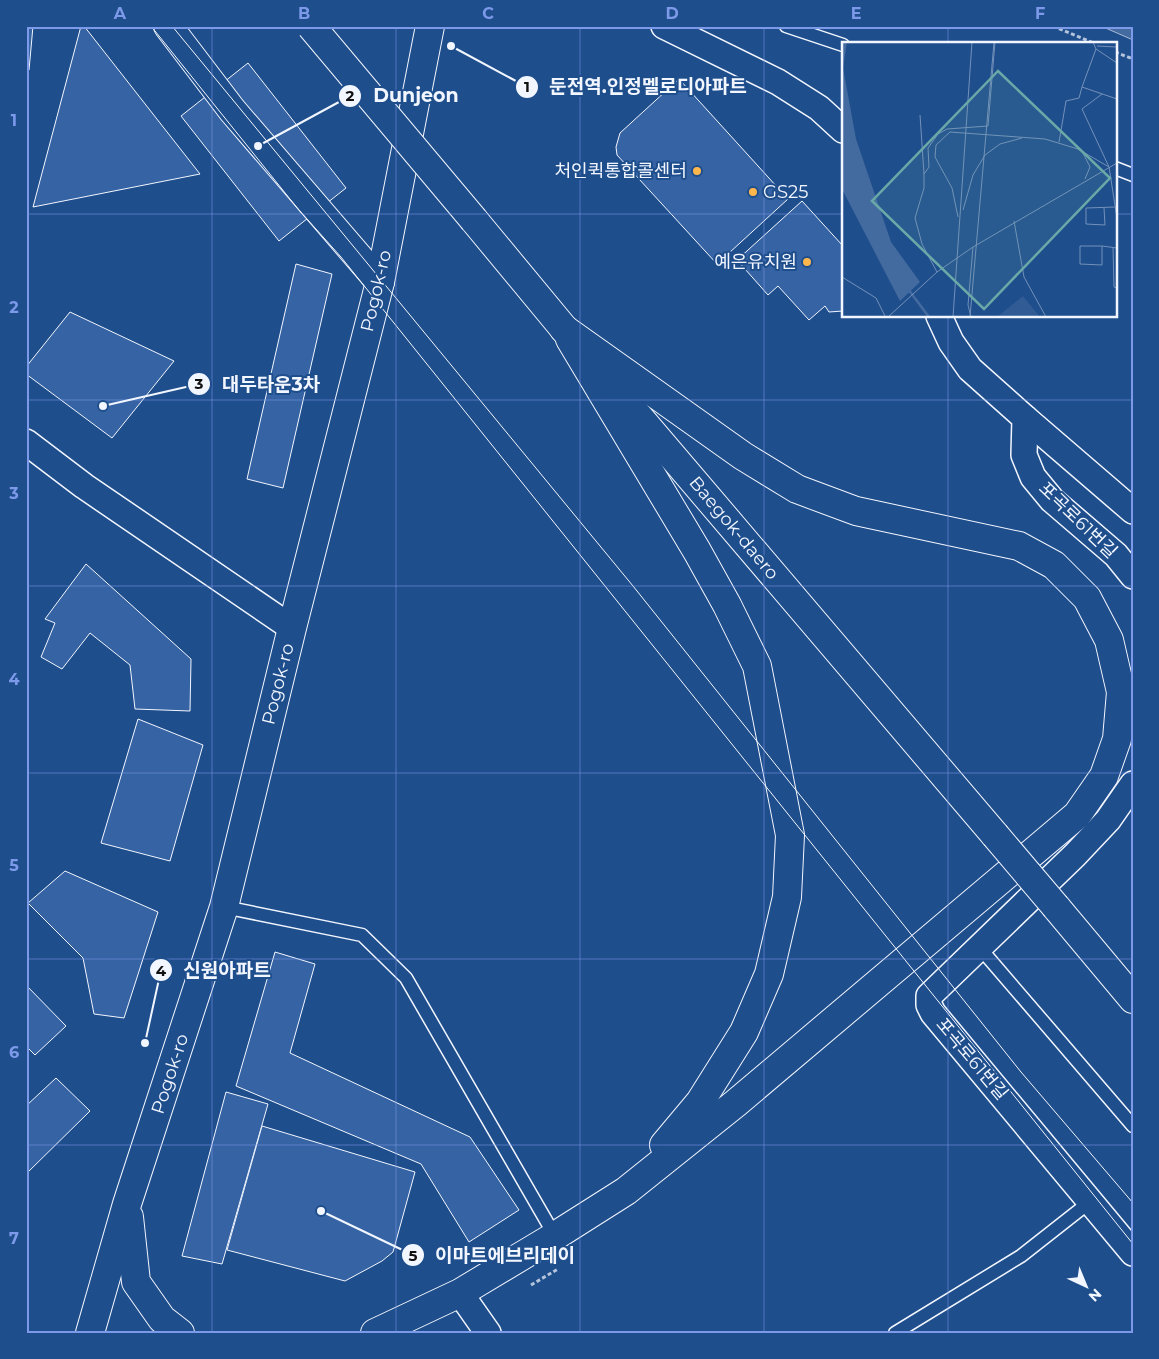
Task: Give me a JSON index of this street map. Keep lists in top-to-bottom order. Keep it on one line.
{"streets":{"main road":["Pogok-ro","Baegok-daero"],"street":["포곡로61번길"]},"places":["둔전역.인정멜로디아파트","Dunjeon","처인퀵통합콜센터","GS25","예은유치원","대두타운3차","신원아파트","이마트에브리데이"],"north":"bottom right","grid":{"columns":["A","B","C","D","E","F"],"rows":["1","2","3","4","5","6","7"]}}
